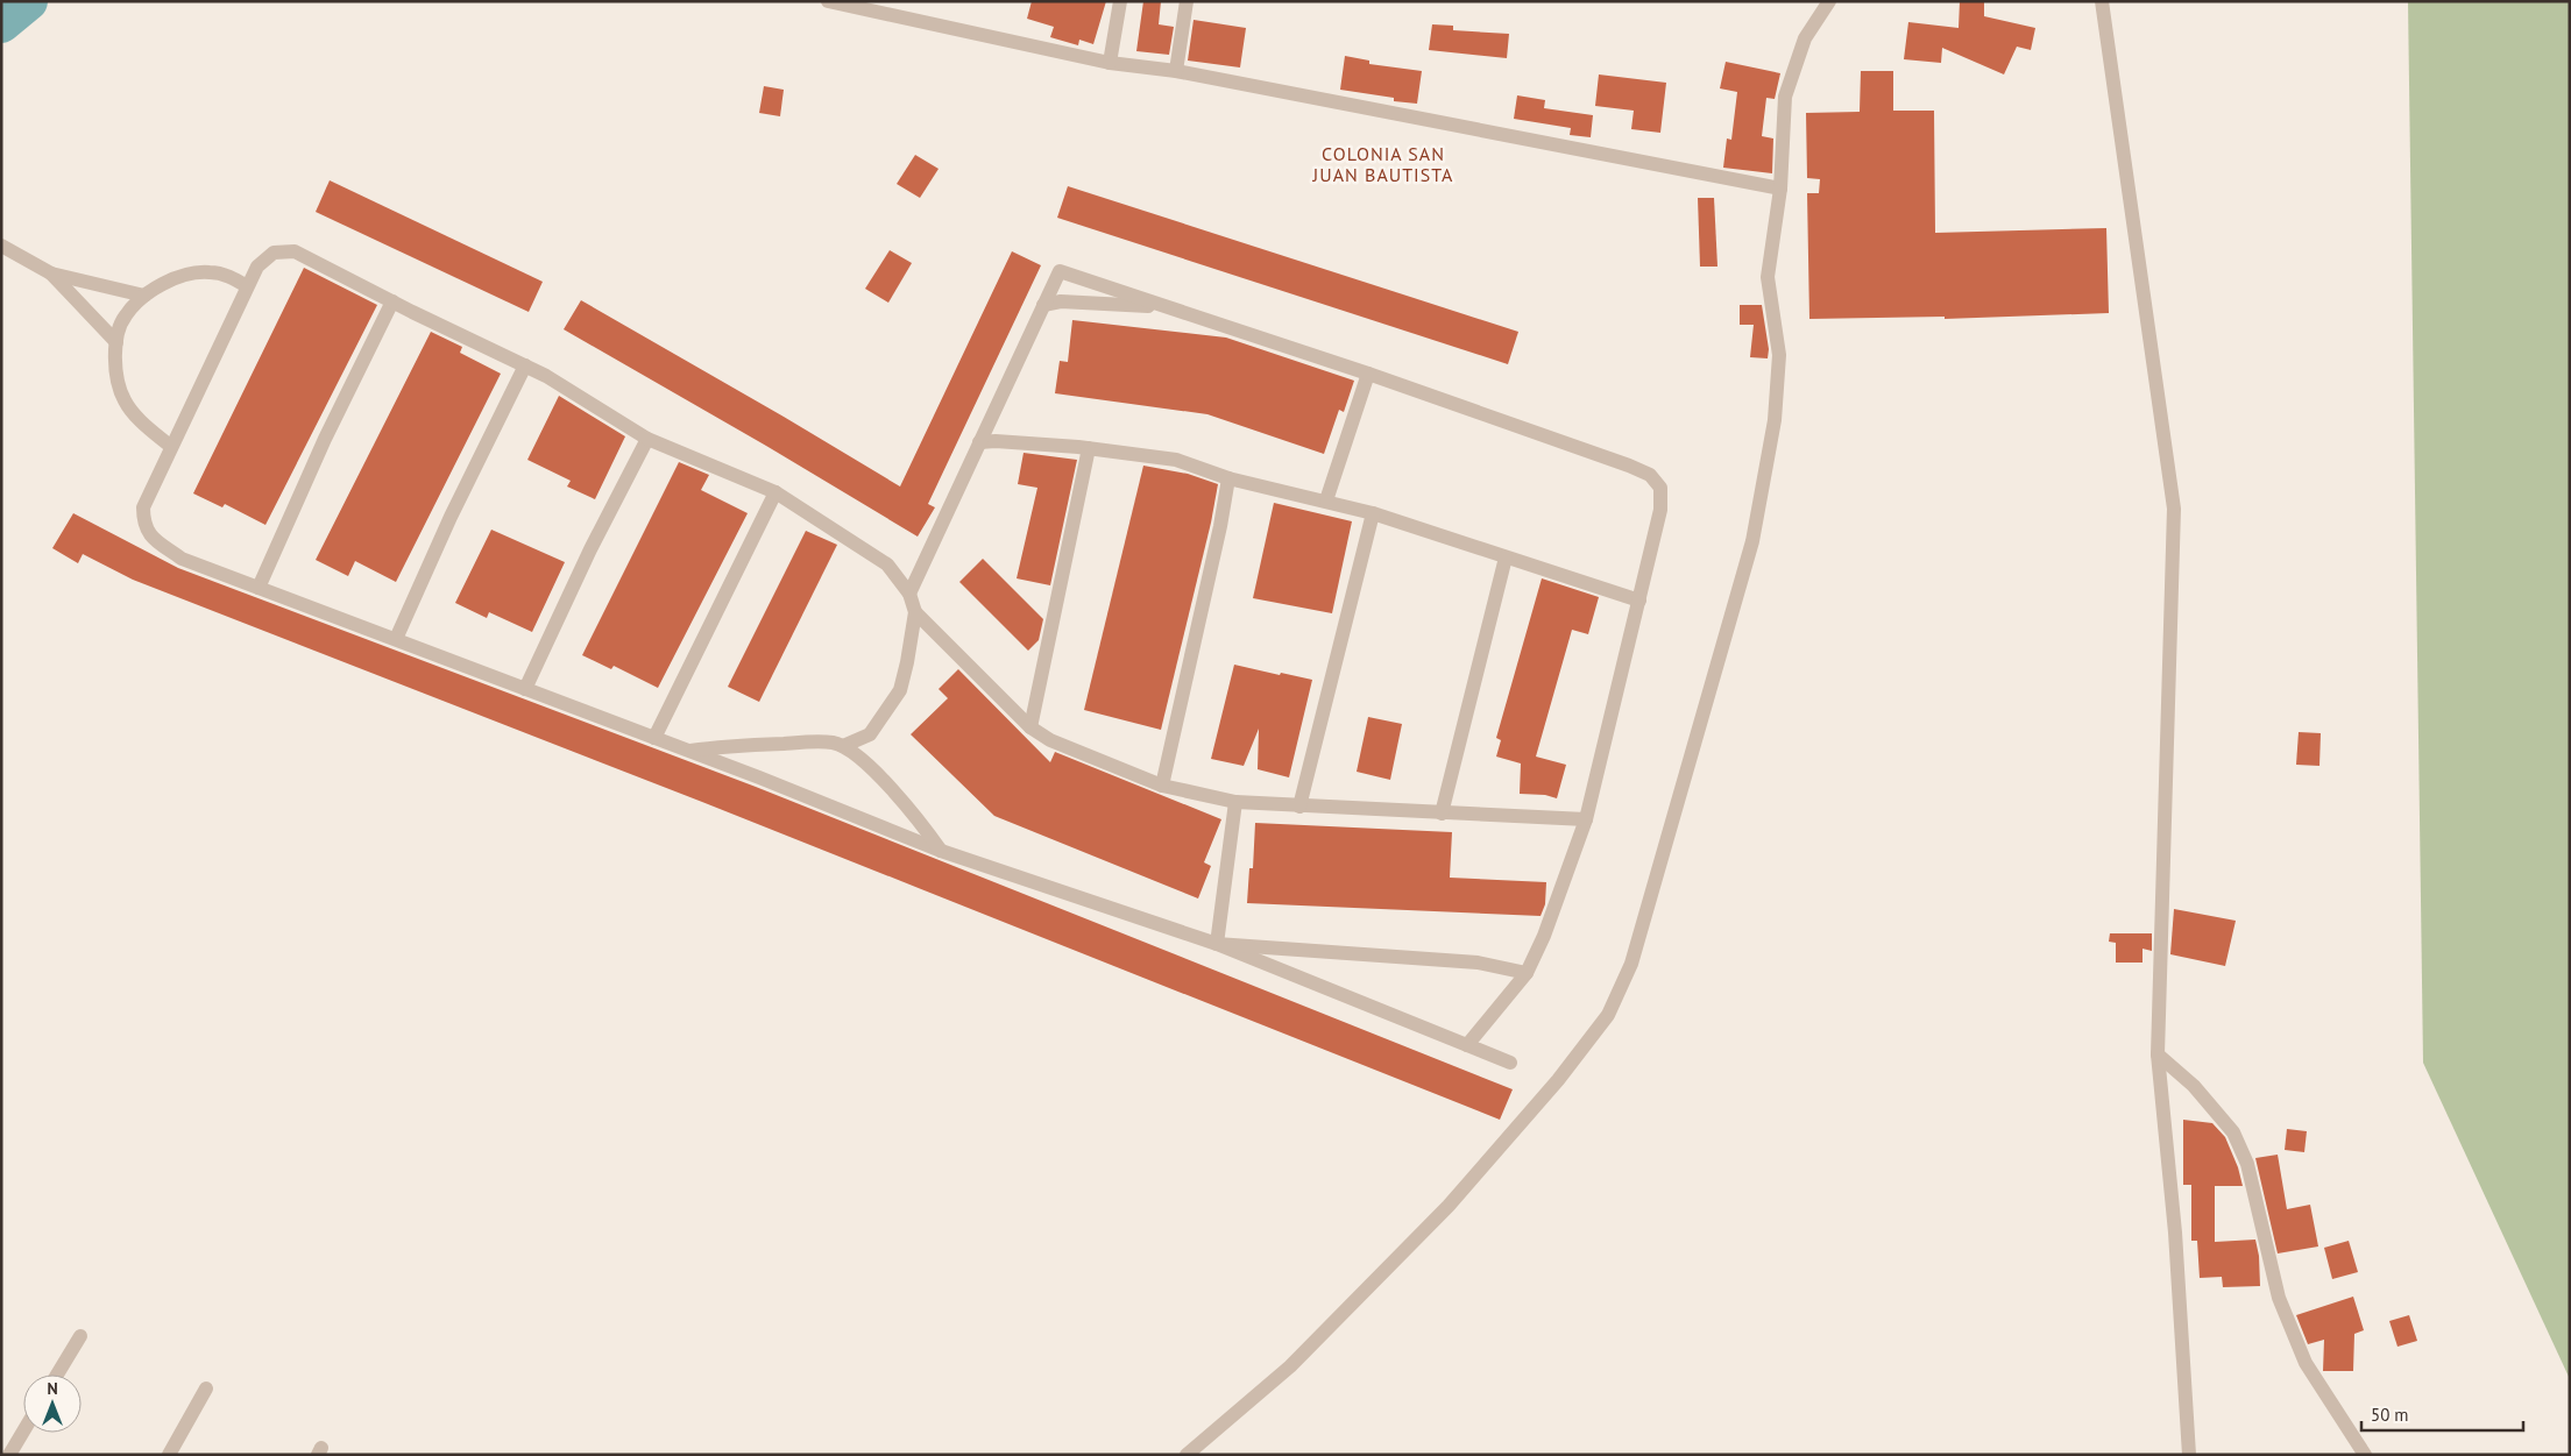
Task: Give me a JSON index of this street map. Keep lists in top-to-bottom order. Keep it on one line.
{"districts":["COLONIA SAN JUAN BAUTISTA"],"scale_bar":"50 m","north":"top"}
